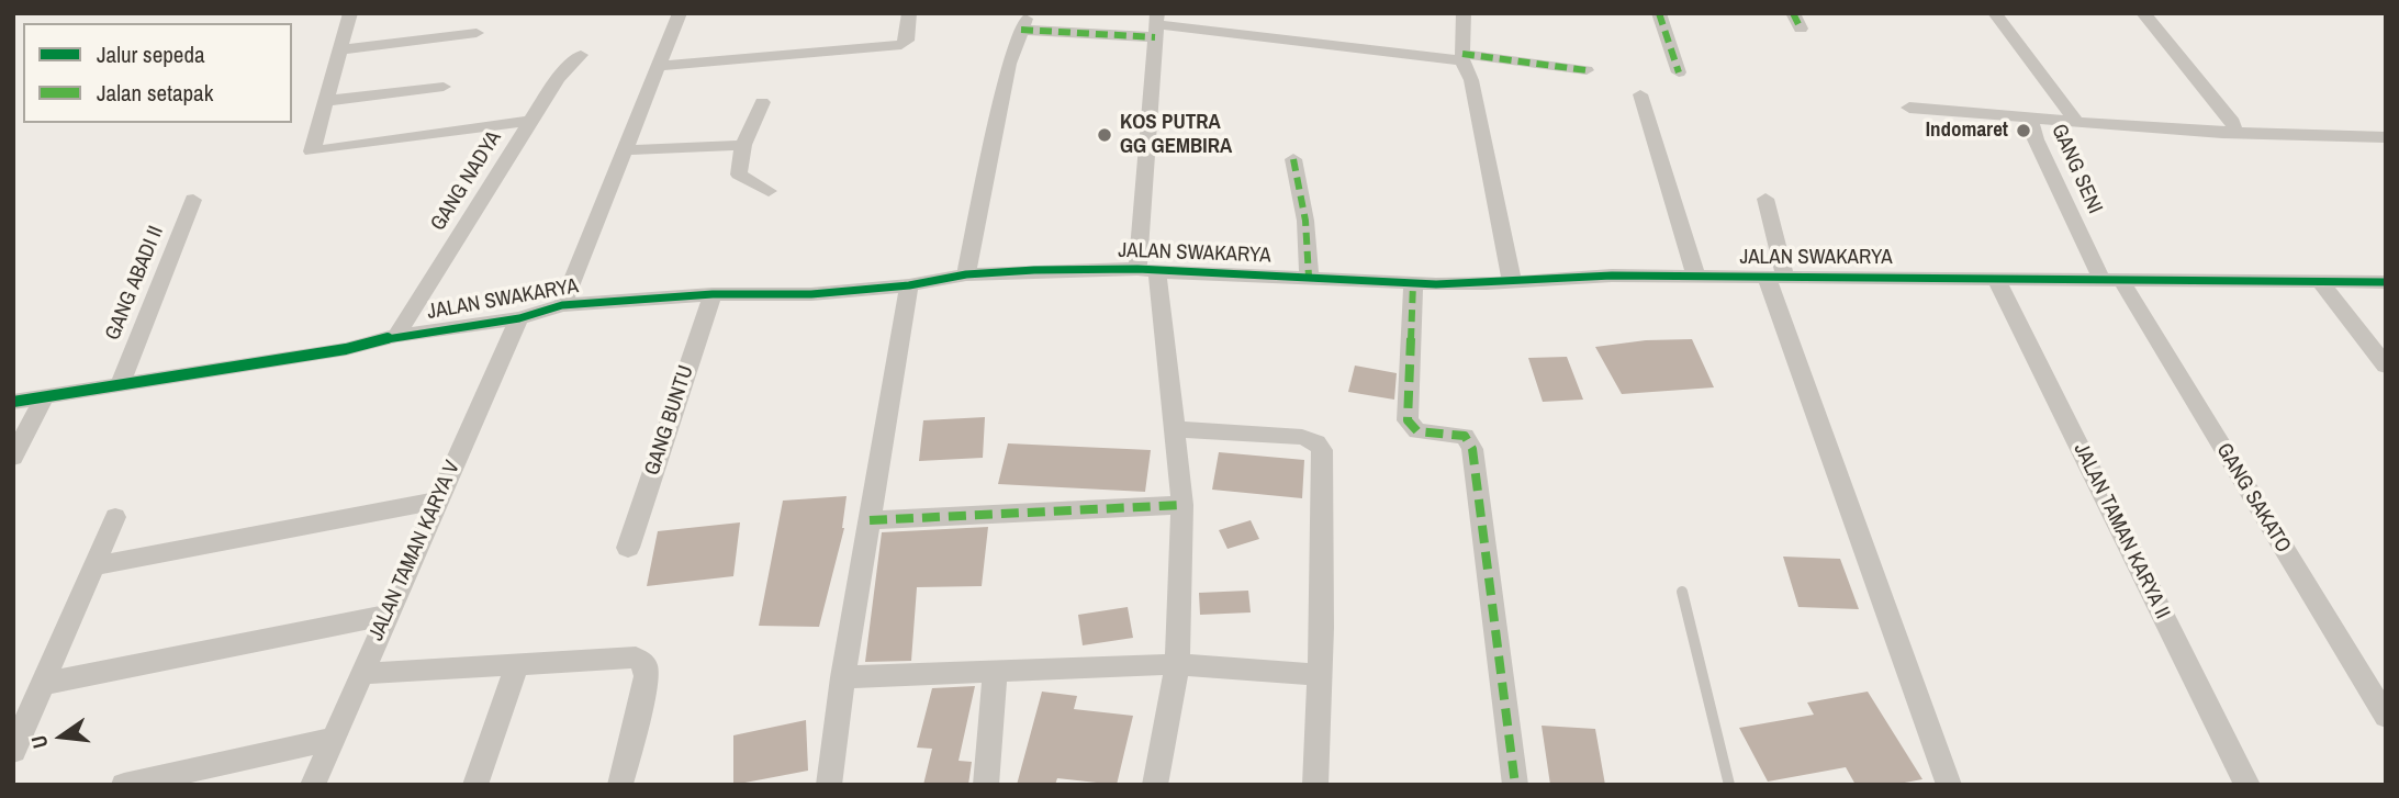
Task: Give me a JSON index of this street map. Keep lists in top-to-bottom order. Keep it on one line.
{"streets":{"street":["GANG SENI","GANG NADYA","JALAN SWAKARYA","GANG ABADI II","GANG BUNTU","GANG SAKATO","JALAN TAMAN KARYA II","JALAN TAMAN KARYA V"]},"crossings":[["GANG SENI","JALAN SWAKARYA"],["GANG SENI","GANG SAKATO"],["GANG NADYA","JALAN SWAKARYA"],["JALAN SWAKARYA","GANG ABADI II"],["JALAN SWAKARYA","GANG BUNTU"],["JALAN SWAKARYA","GANG SAKATO"],["JALAN SWAKARYA","JALAN TAMAN KARYA II"],["JALAN SWAKARYA","JALAN TAMAN KARYA V"]],"places":["Indomaret","KOS PUTRA GG GEMBIRA"],"legend":["Jalur sepeda","Jalan setapak"],"north":"left"}
